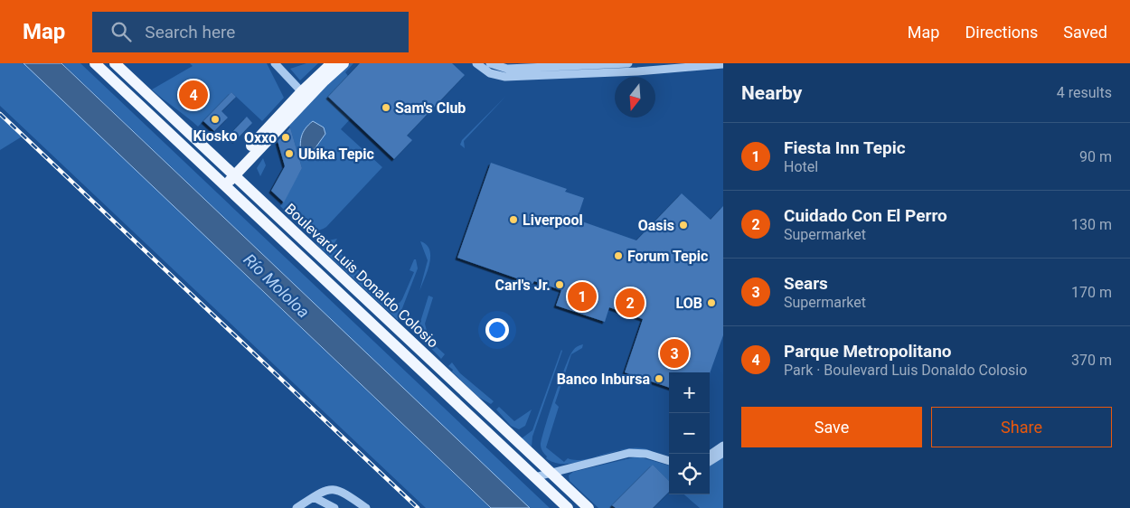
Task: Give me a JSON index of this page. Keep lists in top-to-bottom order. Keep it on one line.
{"streets":{"main road":["Boulevard Luis Donaldo Colosio"]},"water":["Río Mololoa"],"places":["Sam's Club","Kiosko","Oxxo","Ubika Tepic","Liverpool","Oasis","Forum Tepic","Carl's Jr.","LOB","Banco Inbursa"],"north":"bottom","page":{"header":"Map","search":"Search here","nav":["Map","Directions","Saved"],"heading":["Nearby","4 results"],"pins":["4","1","2","3"],"list":[{"mark":"1","name":"Fiesta Inn Tepic","note":"Hotel","value":"90 m"},{"mark":"2","name":"Cuidado Con El Perro","note":"Supermarket","value":"130 m"},{"mark":"3","name":"Sears","note":"Supermarket","value":"170 m"},{"mark":"4","name":"Parque Metropolitano","note":"Park · Boulevard Luis Donaldo Colosio","value":"370 m"}],"map_buttons":["+","−"],"buttons":["Save","Share"]}}
